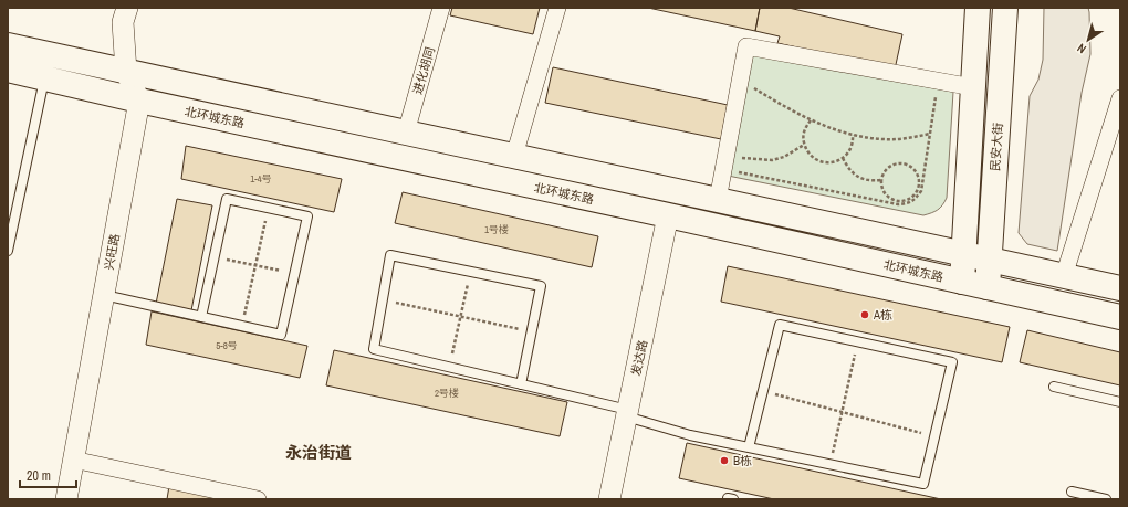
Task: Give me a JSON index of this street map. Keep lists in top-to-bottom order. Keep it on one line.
{"streets":{"main road":["北环城东路","民安大街"],"street":["进化胡同","兴旺路","发达路"]},"crossings":[["进化胡同","北环城东路"],["北环城东路","民安大街"],["北环城东路","兴旺路"],["北环城东路","发达路"]],"districts":["永治街道"],"places":["A栋","B栋"],"house_numbers":["1-4号","1号楼","5-8号","2号楼"],"scale_bar":"20 m","north":"bottom left"}
